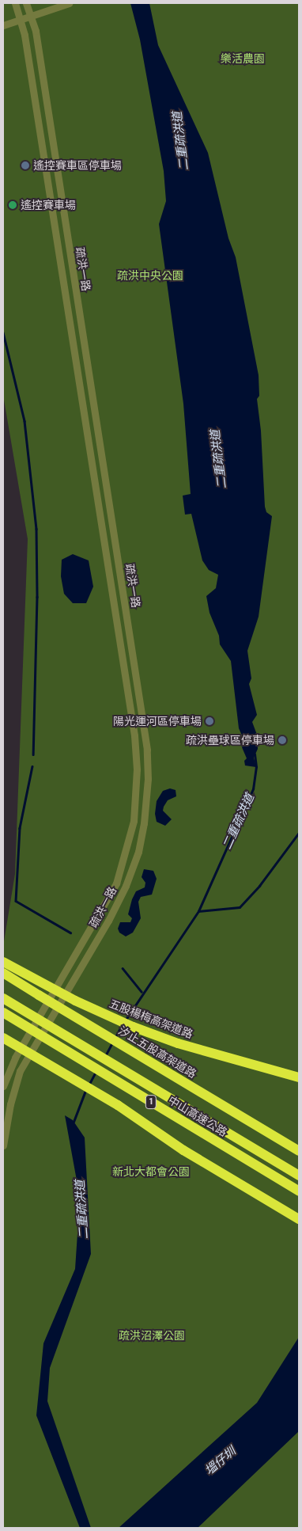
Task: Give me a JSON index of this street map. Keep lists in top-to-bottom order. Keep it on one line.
{"streets":{"highway":["五股楊梅高架道路","汐止五股高架道路","1","中山高速公路"],"street":["疏洪一路"]},"water":["二重疏洪道","塭仔圳"],"parks":["樂活農園","疏洪中央公園","新北大都會公園","疏洪沼澤公園"],"places":["遙控賽車區停車場","遙控賽車場","陽光運河區停車場","疏洪壘球區停車場"]}
